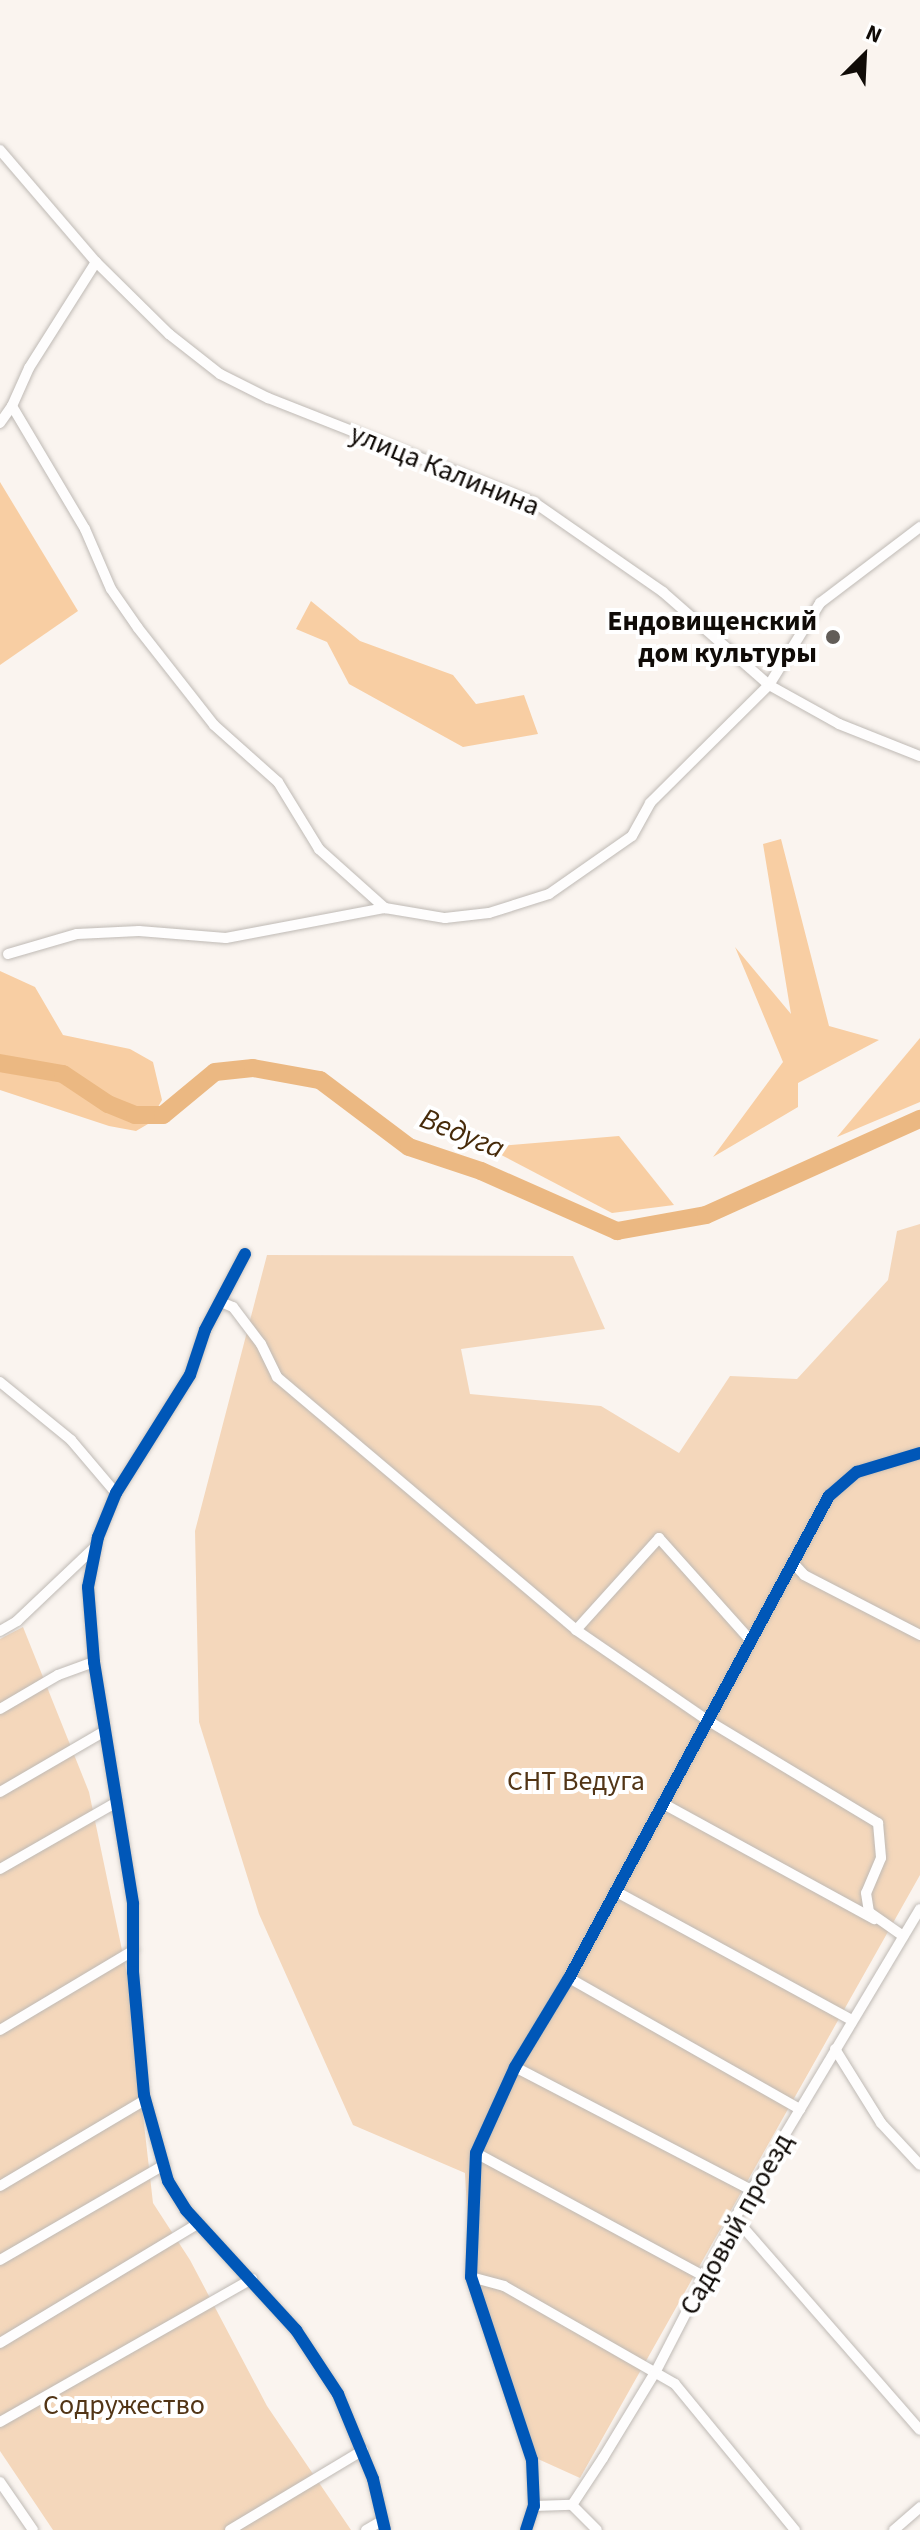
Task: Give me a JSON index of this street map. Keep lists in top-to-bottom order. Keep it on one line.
{"streets":{"street":["улица Калинина","Садовый проезд"]},"water":["Ведуга"],"parks":["СНТ Ведуга","Содружество"],"places":["Ендовищенский дом культуры"],"north":"top right"}
